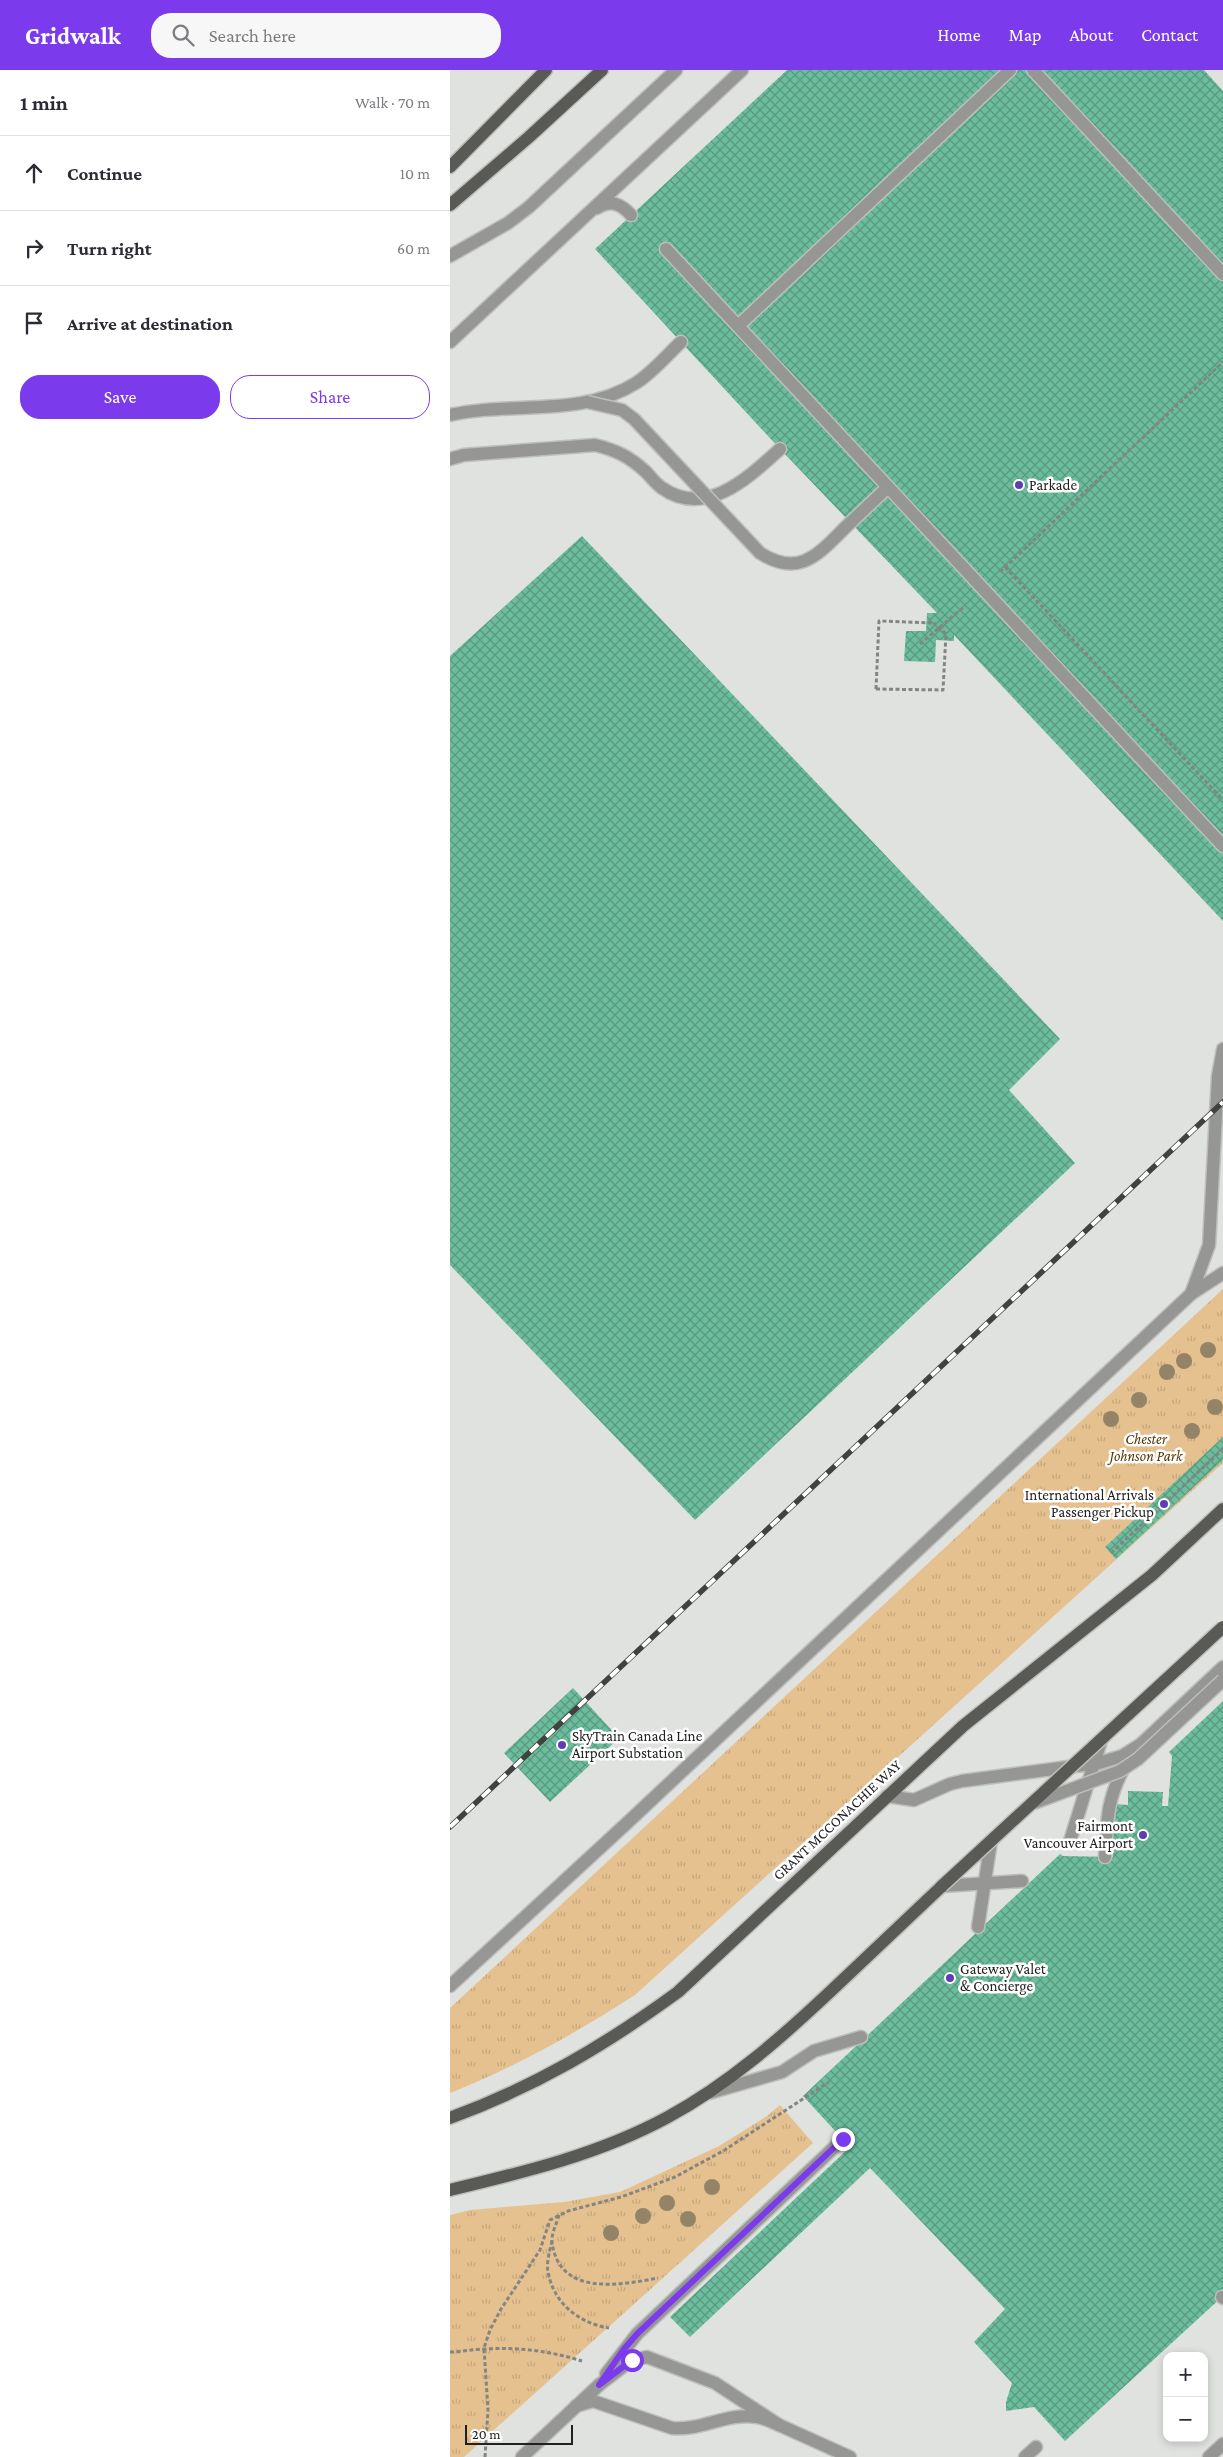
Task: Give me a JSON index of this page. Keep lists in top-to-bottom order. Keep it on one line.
{"streets":{"main road":["GRANT MCCONACHIE WAY"]},"parks":["Chester Johnson Park"],"places":["Parkade","International Arrivals Passenger Pickup","SkyTrain Canada Line Airport Substation","Fairmont Vancouver Airport","Gateway Valet & Concierge"],"scale_bar":"20 m","page":{"header":"Gridwalk","search":"Search here","nav":["Home","Map","About","Contact"],"heading":["1 min","Walk · 70 m"],"list":[["Continue","10 m"],["Turn right","60 m"],"Arrive at destination"],"buttons":["Save","Share"],"map_buttons":["+","−"],"scale":"20 m"}}
